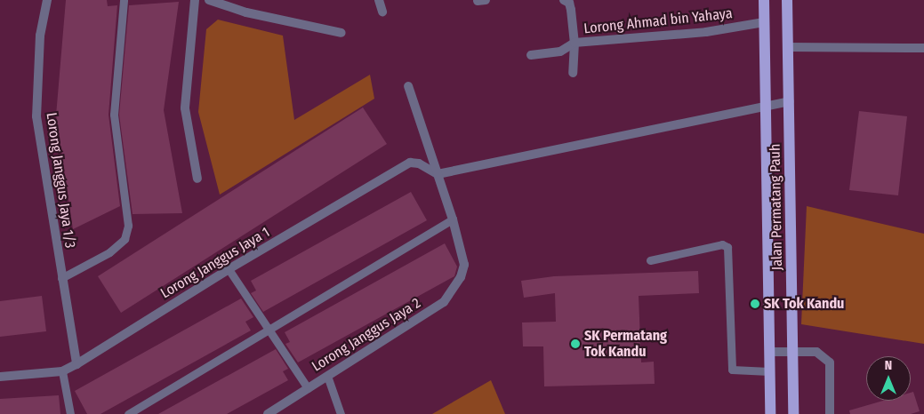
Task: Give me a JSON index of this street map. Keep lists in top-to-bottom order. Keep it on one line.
{"streets":{"main road":["Jalan Permatang Pauh"],"street":["Lorong Ahmad bin Yahaya","Lorong Janggus Jaya 1/3","Lorong Janggus Jaya 1","Lorong Janggus Jaya 2"]},"crossings":[["Lorong Ahmad bin Yahaya","Jalan Permatang Pauh"],["Lorong Janggus Jaya 1/3","Lorong Janggus Jaya 1"]],"places":["SK Tok Kandu","SK Permatang Tok Kandu"],"north":"top"}
